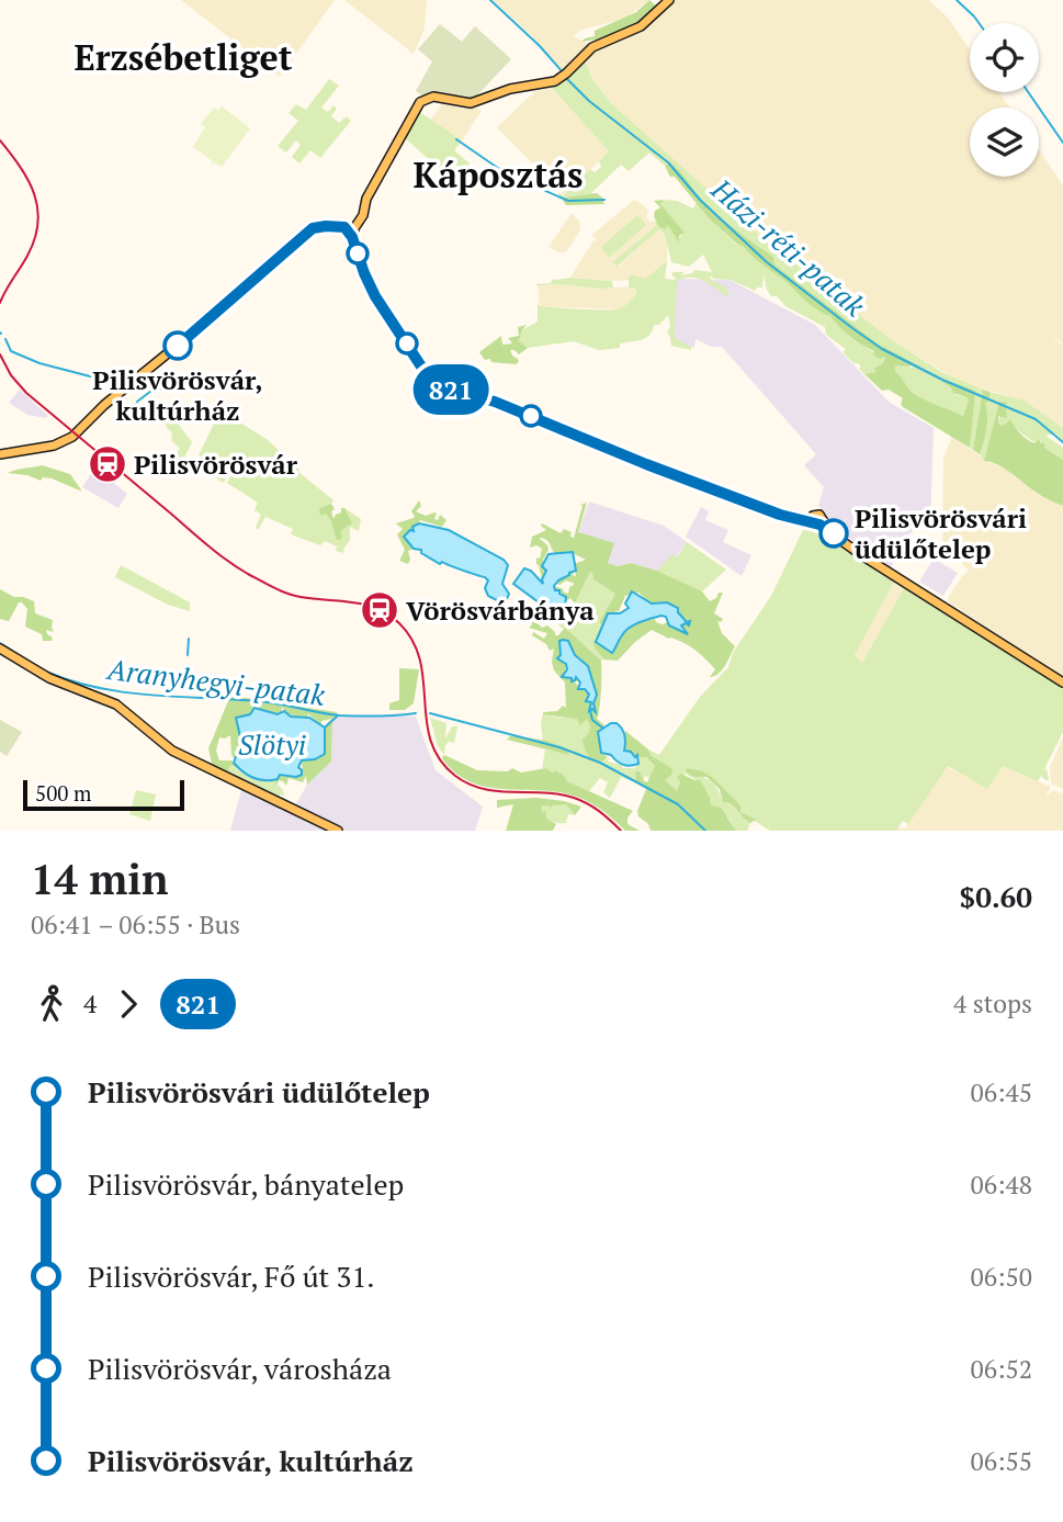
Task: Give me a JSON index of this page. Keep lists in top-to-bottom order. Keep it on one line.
{"districts":["Erzsébetliget","Káposztás"],"water":["Házi-réti-patak","Aranyhegyi-patak","Slötyi"],"places":{"other":["Pilisvörösvár, kultúrház","Pilisvörösvári üdülőtelep"],"station":["Pilisvörösvár","Vörösvárbánya"]},"lines":["bus line 821"],"scale_bar":"500 m","page":{"on_map":"821","scale":"500 m","heading":["14 min","06:41 – 06:55 · Bus","$0.60"],"legs":["4","821","4 stops"],"list":[{"name":"Pilisvörösvári üdülőtelep","value":"06:45"},{"name":"Pilisvörösvár, bányatelep","value":"06:48"},{"name":"Pilisvörösvár, Fő út 31.","value":"06:50"},{"name":"Pilisvörösvár, városháza","value":"06:52"},{"name":"Pilisvörösvár, kultúrház","value":"06:55"}]}}
